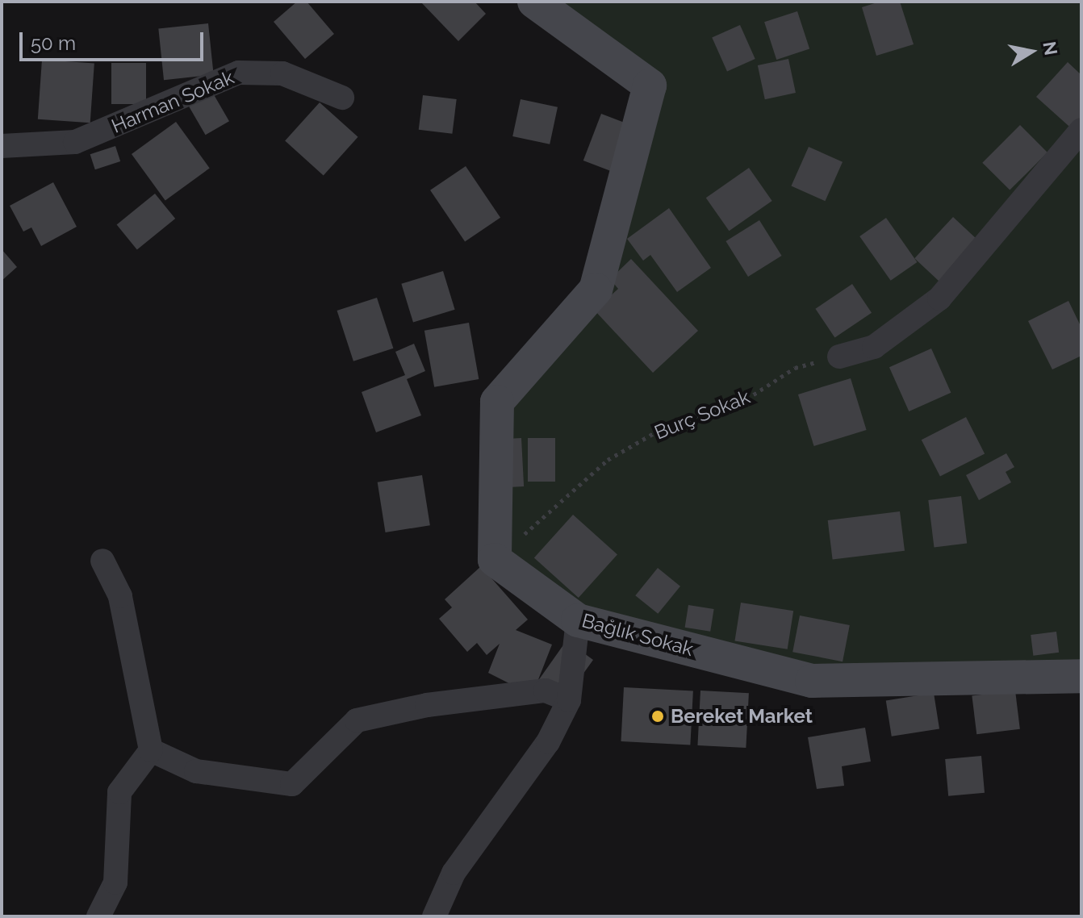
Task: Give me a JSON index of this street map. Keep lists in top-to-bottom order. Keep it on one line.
{"streets":{"street":["Harman Sokak","Bağlık Sokak"],"path":["Burç Sokak"]},"crossings":[["Burç Sokak","Bağlık Sokak"]],"places":["Bereket Market"],"scale_bar":"50 m","north":"right"}
